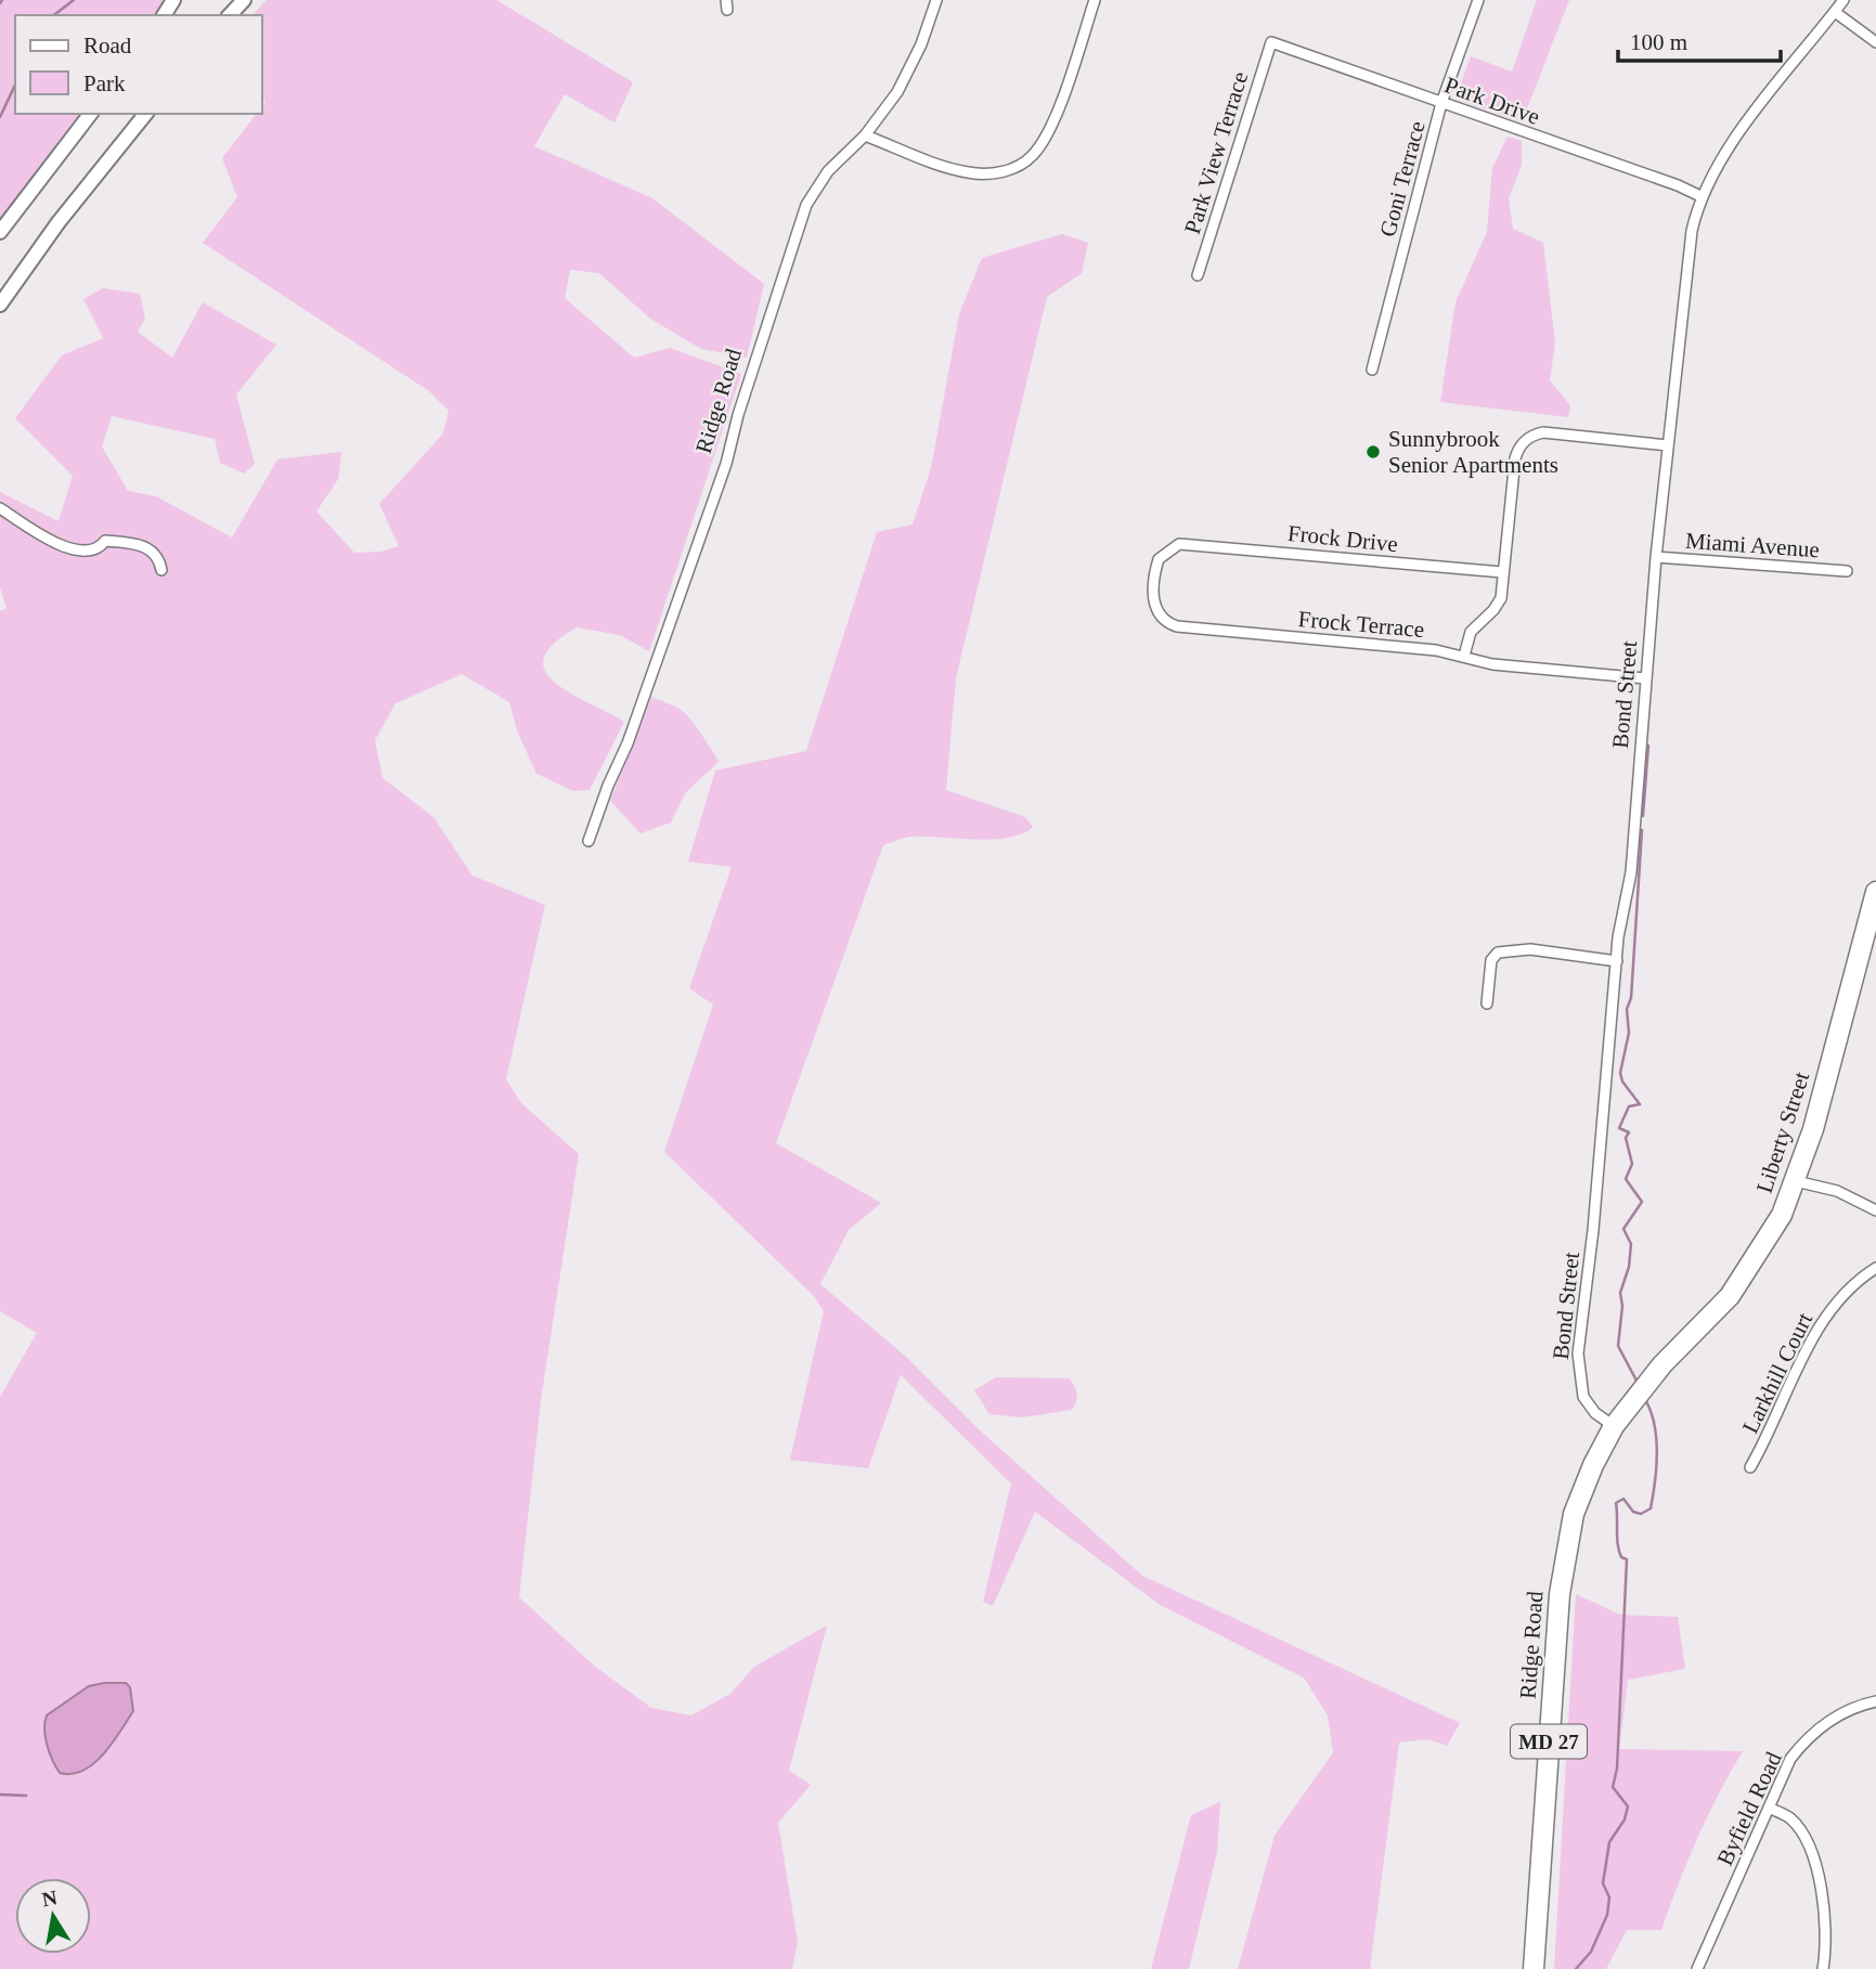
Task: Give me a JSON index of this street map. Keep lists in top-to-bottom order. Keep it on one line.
{"streets":{"highway":["Ridge Road","Liberty Street","MD 27"],"street":["Park Drive","Park View Terrace","Goni Terrace","Frock Drive","Miami Avenue","Frock Terrace","Bond Street","Larkhill Court","Byfield Road"]},"crossings":[["Park Drive","Park View Terrace"],["Park Drive","Goni Terrace"],["Park Drive","Bond Street"],["Ridge Road","Bond Street"],["Ridge Road","Liberty Street"],["Frock Drive","Frock Terrace"],["Miami Avenue","Bond Street"],["Frock Terrace","Bond Street"],["Bond Street","Liberty Street"]],"places":["Sunnybrook Senior Apartments"],"legend":["Road","Park"],"scale_bar":"100 m","north":"top"}
